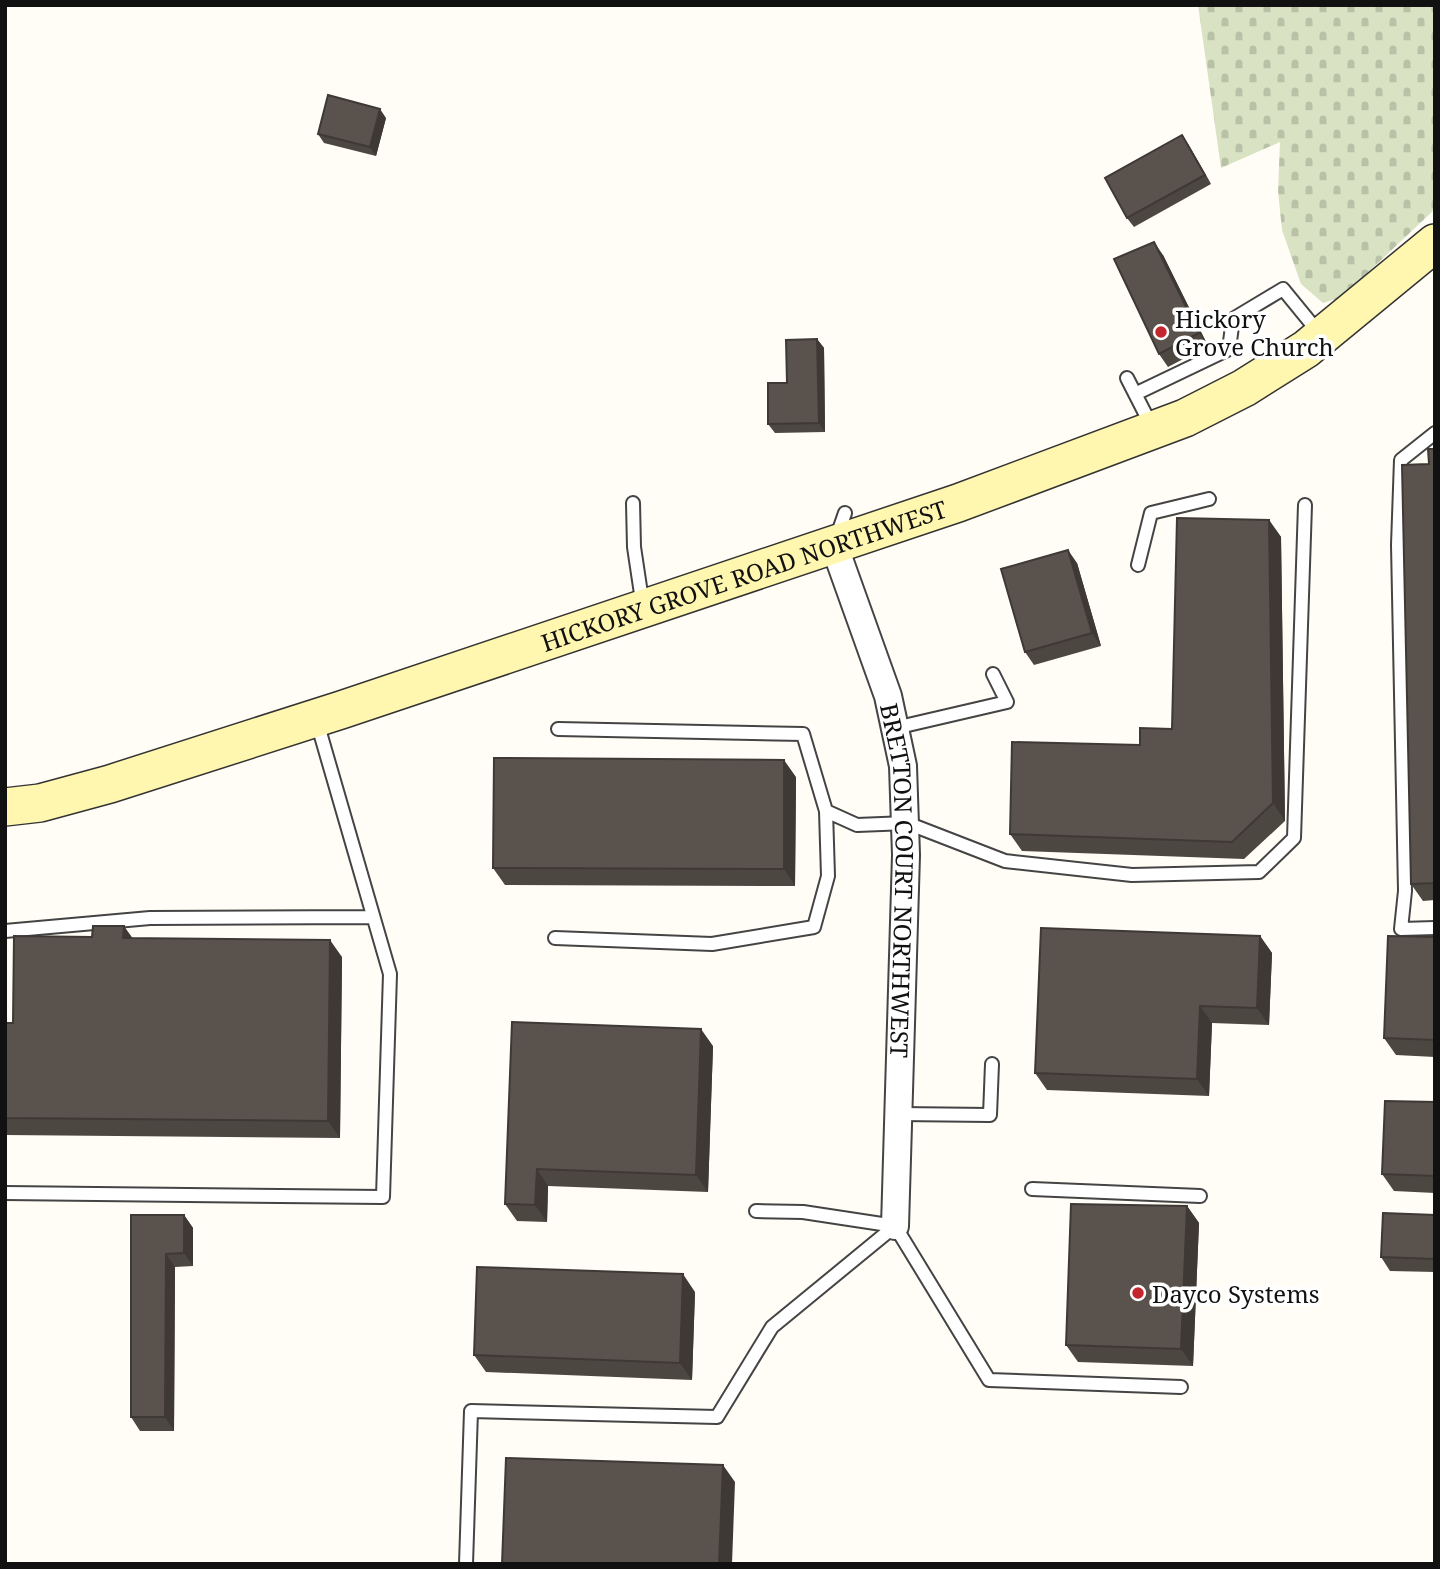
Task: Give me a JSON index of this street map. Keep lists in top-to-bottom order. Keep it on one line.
{"streets":{"street":["HICKORY GROVE ROAD NORTHWEST","BRETTON COURT NORTHWEST"]},"crossings":[["HICKORY GROVE ROAD NORTHWEST","BRETTON COURT NORTHWEST"]],"places":["Hickory Grove Church","Dayco Systems"]}
